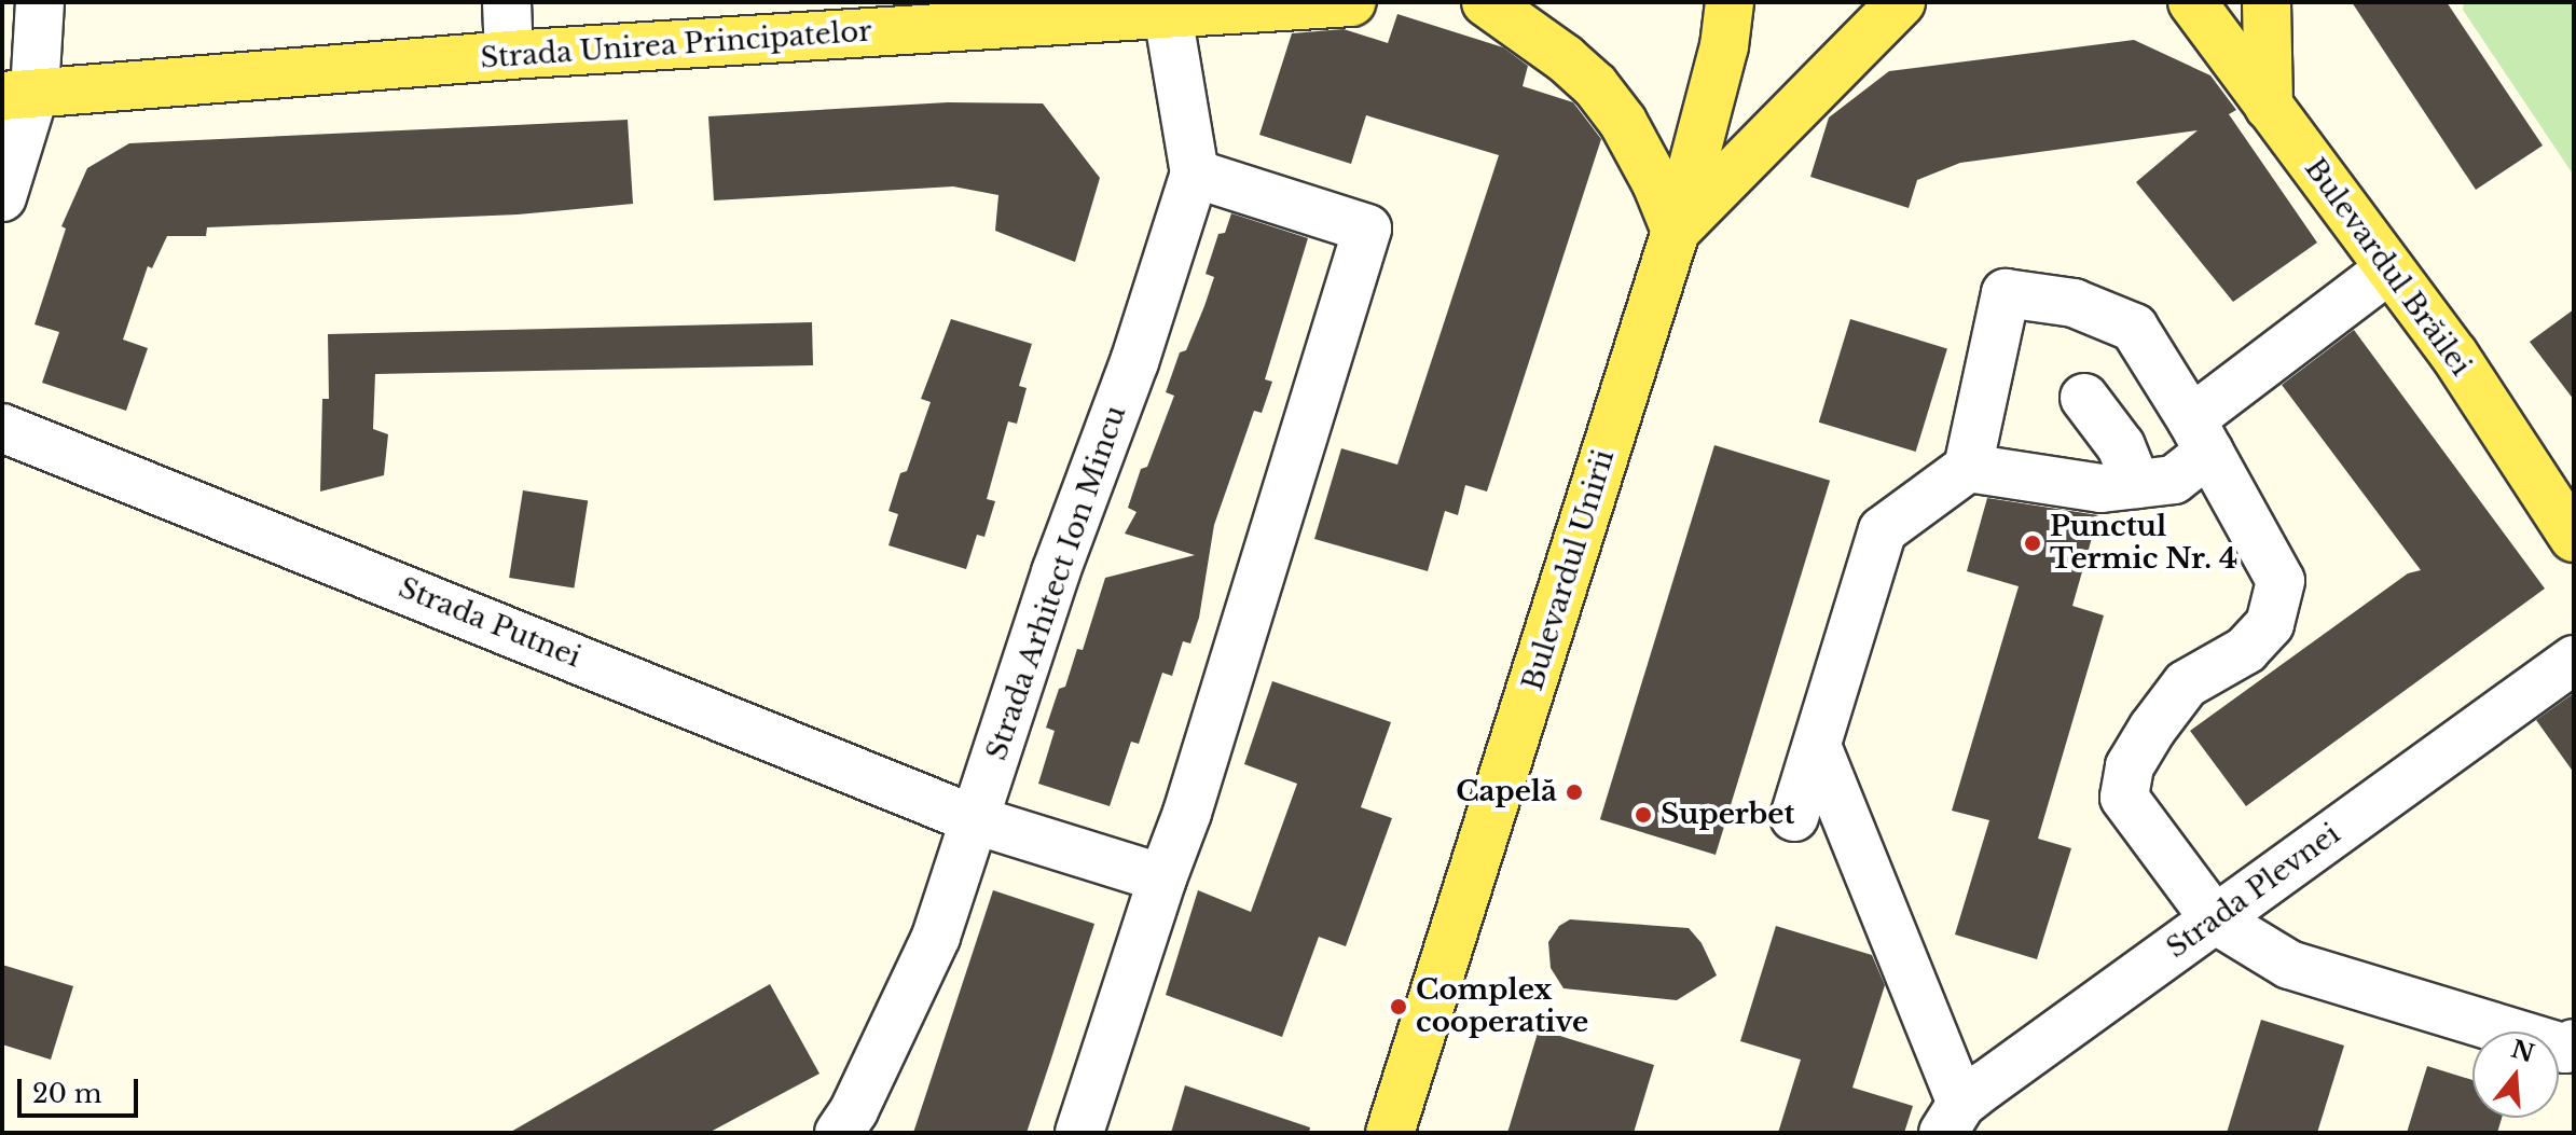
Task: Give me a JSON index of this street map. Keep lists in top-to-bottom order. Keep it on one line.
{"streets":{"main road":["Strada Unirea Principatelor","Bulevardul Brăilei","Bulevardul Unirii"],"street":["Strada Arhitect Ion Mincu","Strada Putnei","Strada Plevnei"]},"crossings":[["Strada Unirea Principatelor","Strada Arhitect Ion Mincu"],["Strada Arhitect Ion Mincu","Strada Putnei"]],"places":["Punctul Termic Nr. 4","Capelă","Superbet","Complex cooperative"],"scale_bar":"20 m","north":"top"}
